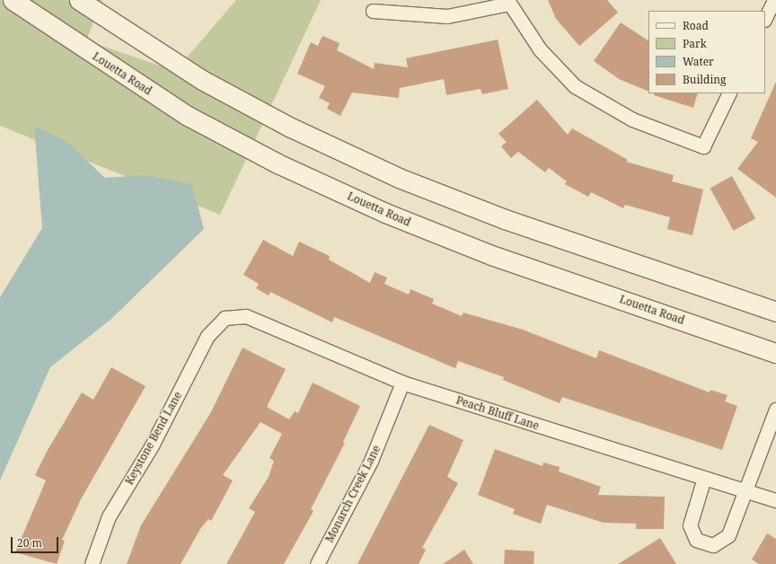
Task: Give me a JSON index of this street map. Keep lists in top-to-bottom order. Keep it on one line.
{"streets":{"main road":["Louetta Road"],"street":["Peach Bluff Lane","Keystone Bend Lane","Monarch Creek Lane"]},"crossings":[["Peach Bluff Lane","Keystone Bend Lane"],["Peach Bluff Lane","Monarch Creek Lane"]],"legend":["Road","Park","Water","Building"],"scale_bar":"20 m"}
